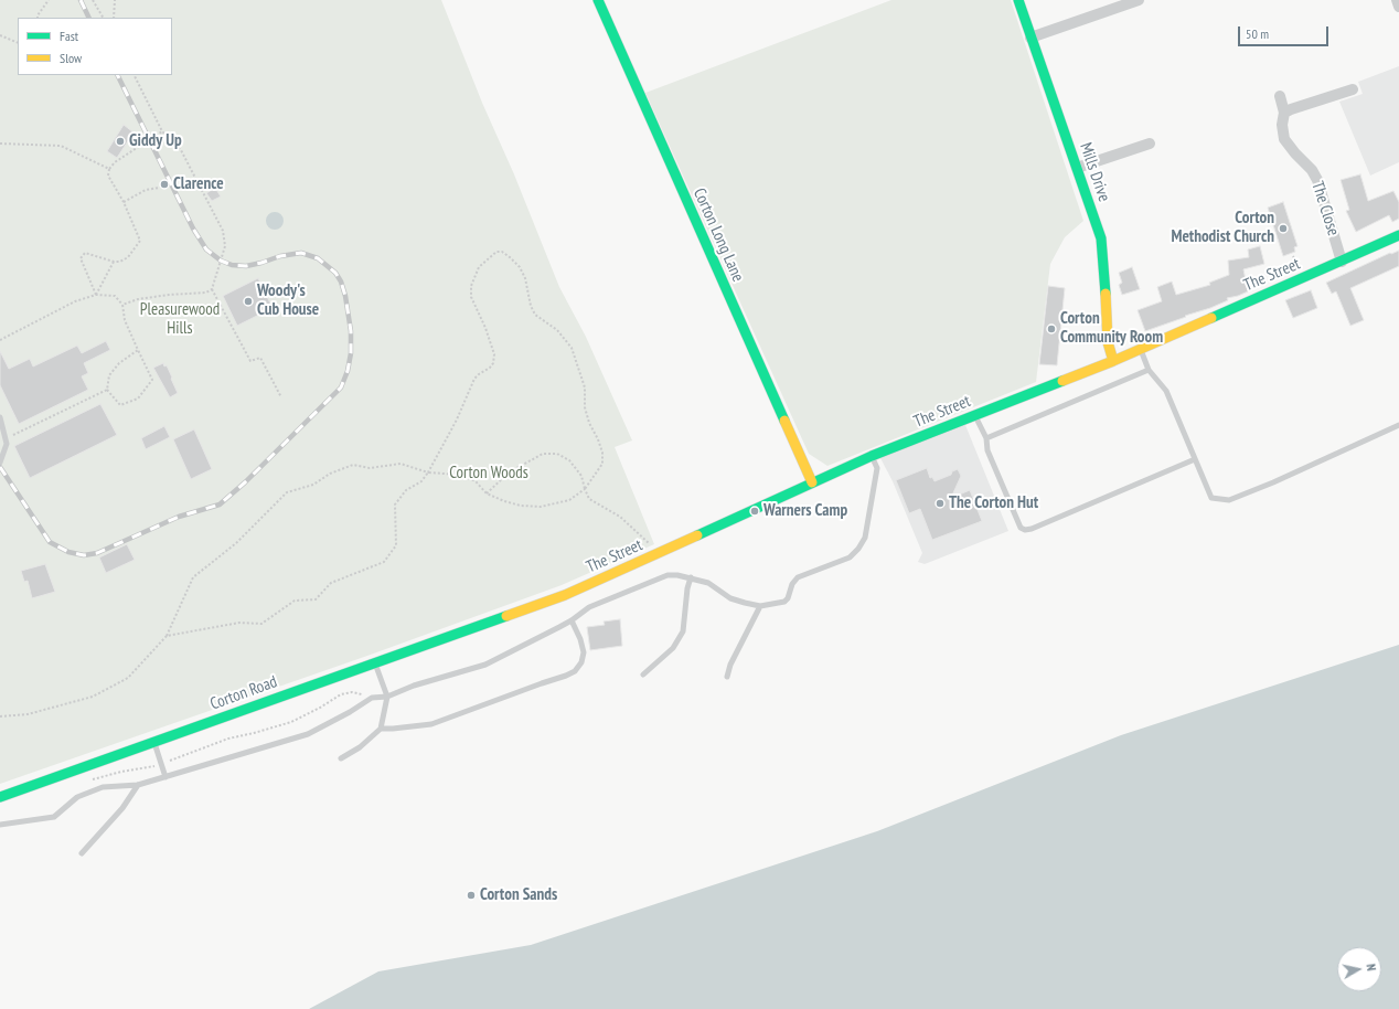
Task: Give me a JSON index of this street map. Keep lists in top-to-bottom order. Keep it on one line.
{"streets":{"main road":["Mills Drive","Corton Long Lane","The Street","Corton Road"],"street":["The Close"]},"crossings":[["Mills Drive","The Street"],["The Close","The Street"],["Corton Long Lane","The Street"],["The Street","Corton Road"]],"parks":["Pleasurewood Hills","Corton Woods"],"places":["Giddy Up","Clarence","Corton Methodist Church","Woody's Cub House","Corton Community Room","The Corton Hut","Warners Camp","Corton Sands"],"legend":["Fast","Slow"],"scale_bar":"50 m","north":"right"}
